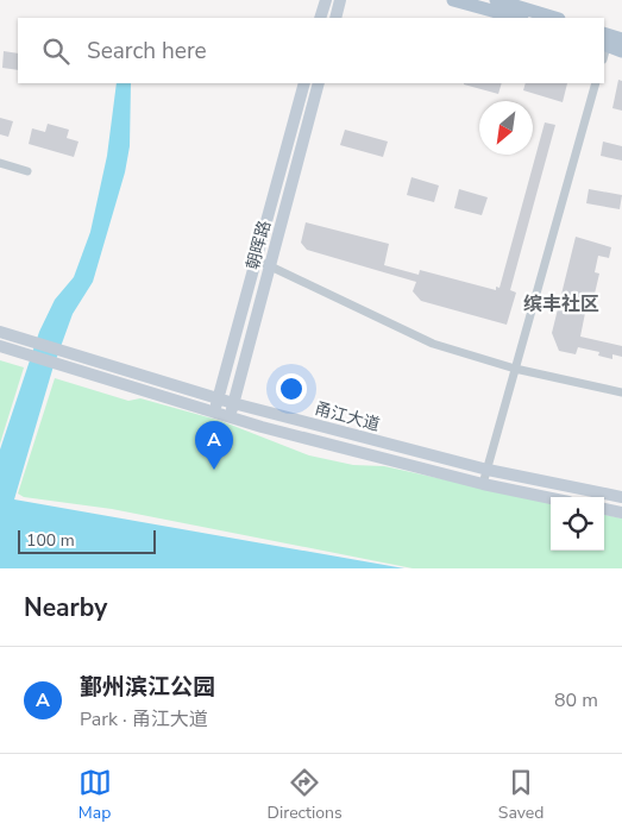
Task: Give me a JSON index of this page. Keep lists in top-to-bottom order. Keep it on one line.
{"streets":{"main road":["朝晖路","甬江大道"]},"crossings":[["朝晖路","甬江大道"]],"districts":["缤丰社区"],"scale_bar":"100 m","north":"bottom left","page":{"search":"Search here","pins":"A","scale":"100 m","heading":"Nearby","list":[{"mark":"A","name":"鄞州滨江公园","note":"Park · 甬江大道","value":"80 m"}],"nav":["Map","Directions","Saved"]}}
